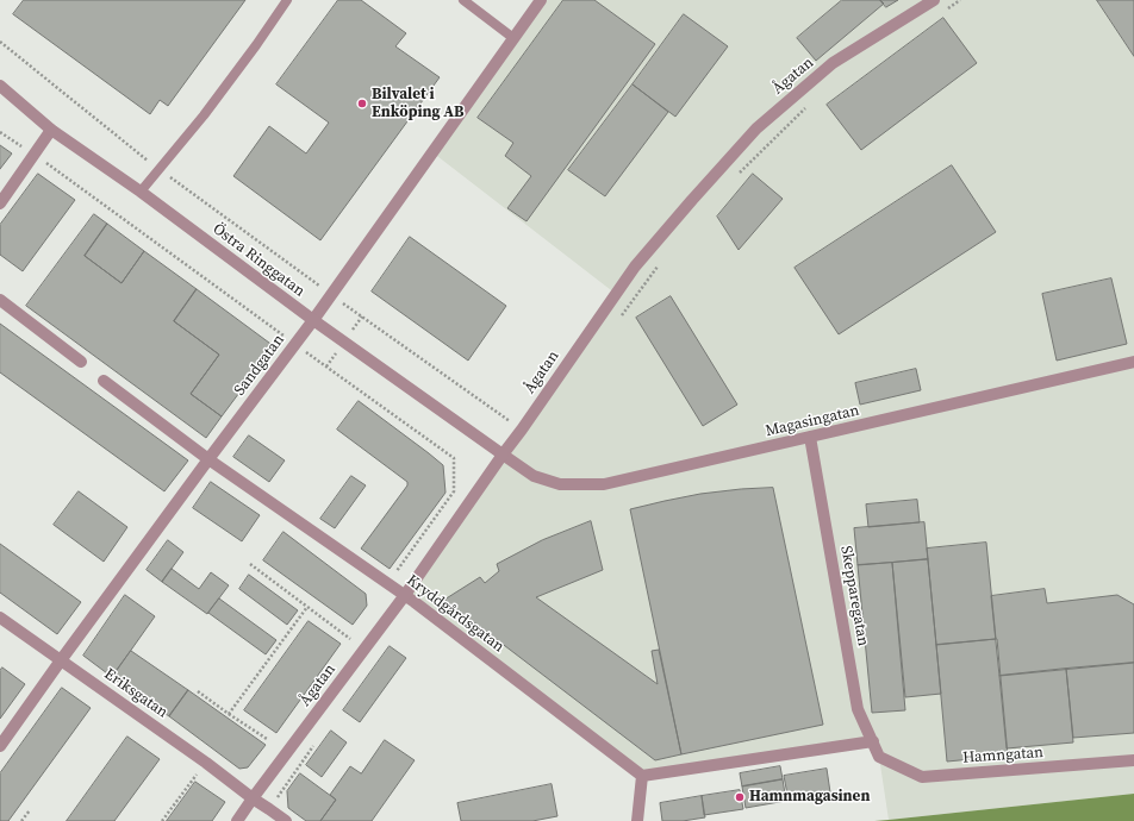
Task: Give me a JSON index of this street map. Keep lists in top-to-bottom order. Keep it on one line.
{"streets":{"street":["Ågatan","Östra Ringgatan","Sandgatan","Magasingatan","Skepparegatan","Kryddgårdsgatan","Eriksgatan","Hamngatan"]},"crossings":[["Ågatan","Östra Ringgatan"],["Ågatan","Magasingatan"],["Ågatan","Kryddgårdsgatan"],["Ågatan","Eriksgatan"],["Östra Ringgatan","Sandgatan"],["Östra Ringgatan","Magasingatan"],["Sandgatan","Kryddgårdsgatan"],["Sandgatan","Eriksgatan"],["Magasingatan","Skepparegatan"],["Skepparegatan","Hamngatan"]],"places":["Bilvalet i Enköping AB","Hamnmagasinen"]}
